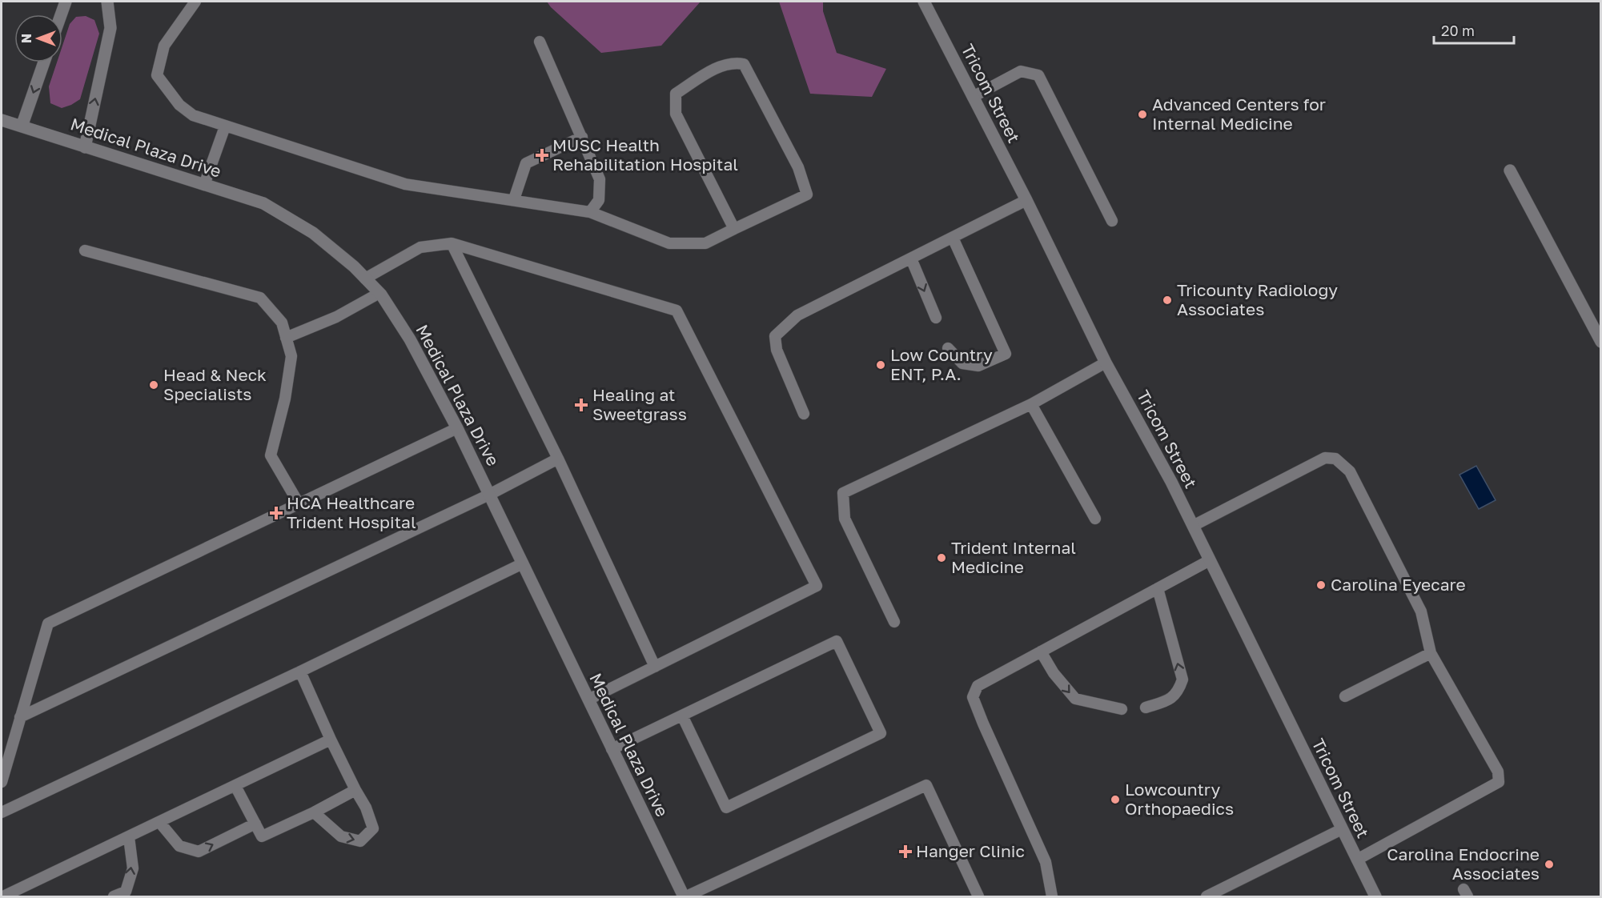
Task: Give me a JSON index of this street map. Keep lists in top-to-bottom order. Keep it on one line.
{"streets":{"street":["Tricom Street","Medical Plaza Drive"]},"places":{"other":["Advanced Centers for Internal Medicine","Tricounty Radiology Associates","Low Country ENT, P.A.","Head & Neck Specialists","Trident Internal Medicine","Carolina Eyecare","Lowcountry Orthopaedics","Carolina Endocrine Associates"],"health":["MUSC Health Rehabilitation Hospital","Healing at Sweetgrass","HCA Healthcare Trident Hospital","Hanger Clinic"]},"scale_bar":"20 m","north":"left"}
